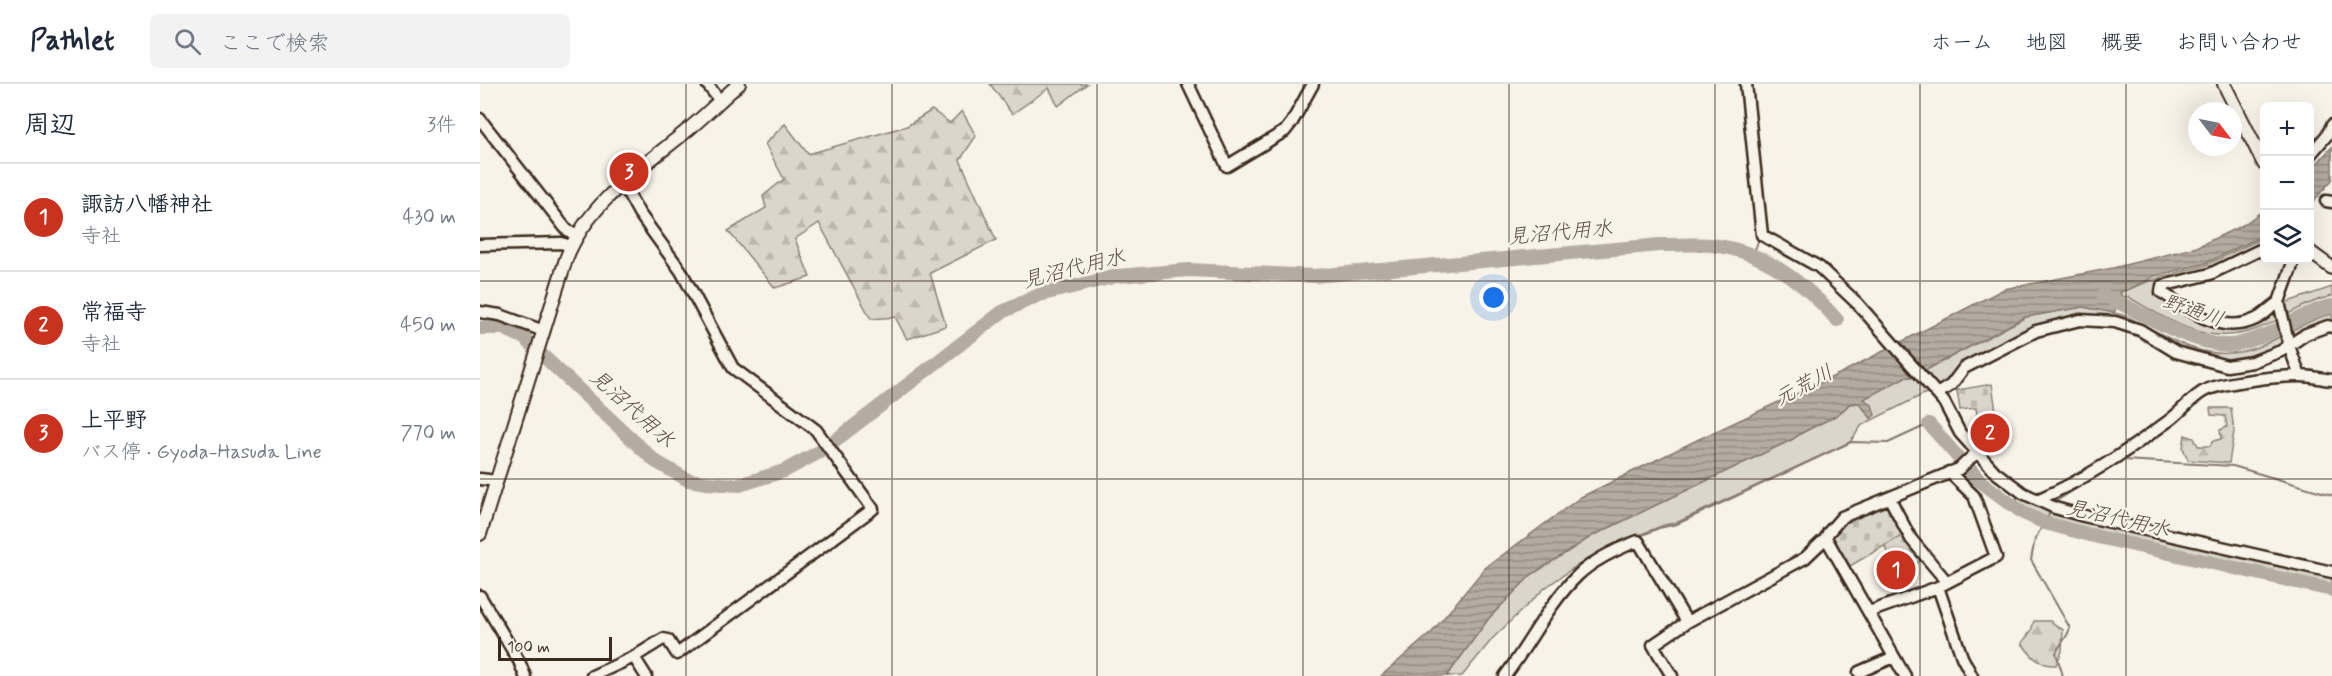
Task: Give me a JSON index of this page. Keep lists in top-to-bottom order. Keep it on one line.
{"water":["見沼代用水","野通川","元荒川"],"scale_bar":"100 m","north":"bottom right","page":{"header":"Pathlet","search":"ここで検索","nav":["ホーム","地図","概要","お問い合わせ"],"heading":["周辺","3件"],"map_buttons":["+","−"],"pins":["3","2","1"],"list":[{"mark":"1","name":"諏訪八幡神社","note":"寺社","value":"430 m"},{"mark":"2","name":"常福寺","note":"寺社","value":"450 m"},{"mark":"3","name":"上平野","note":"バス停 · Gyoda-Hasuda Line","value":"770 m"}],"scale":"100 m"}}
